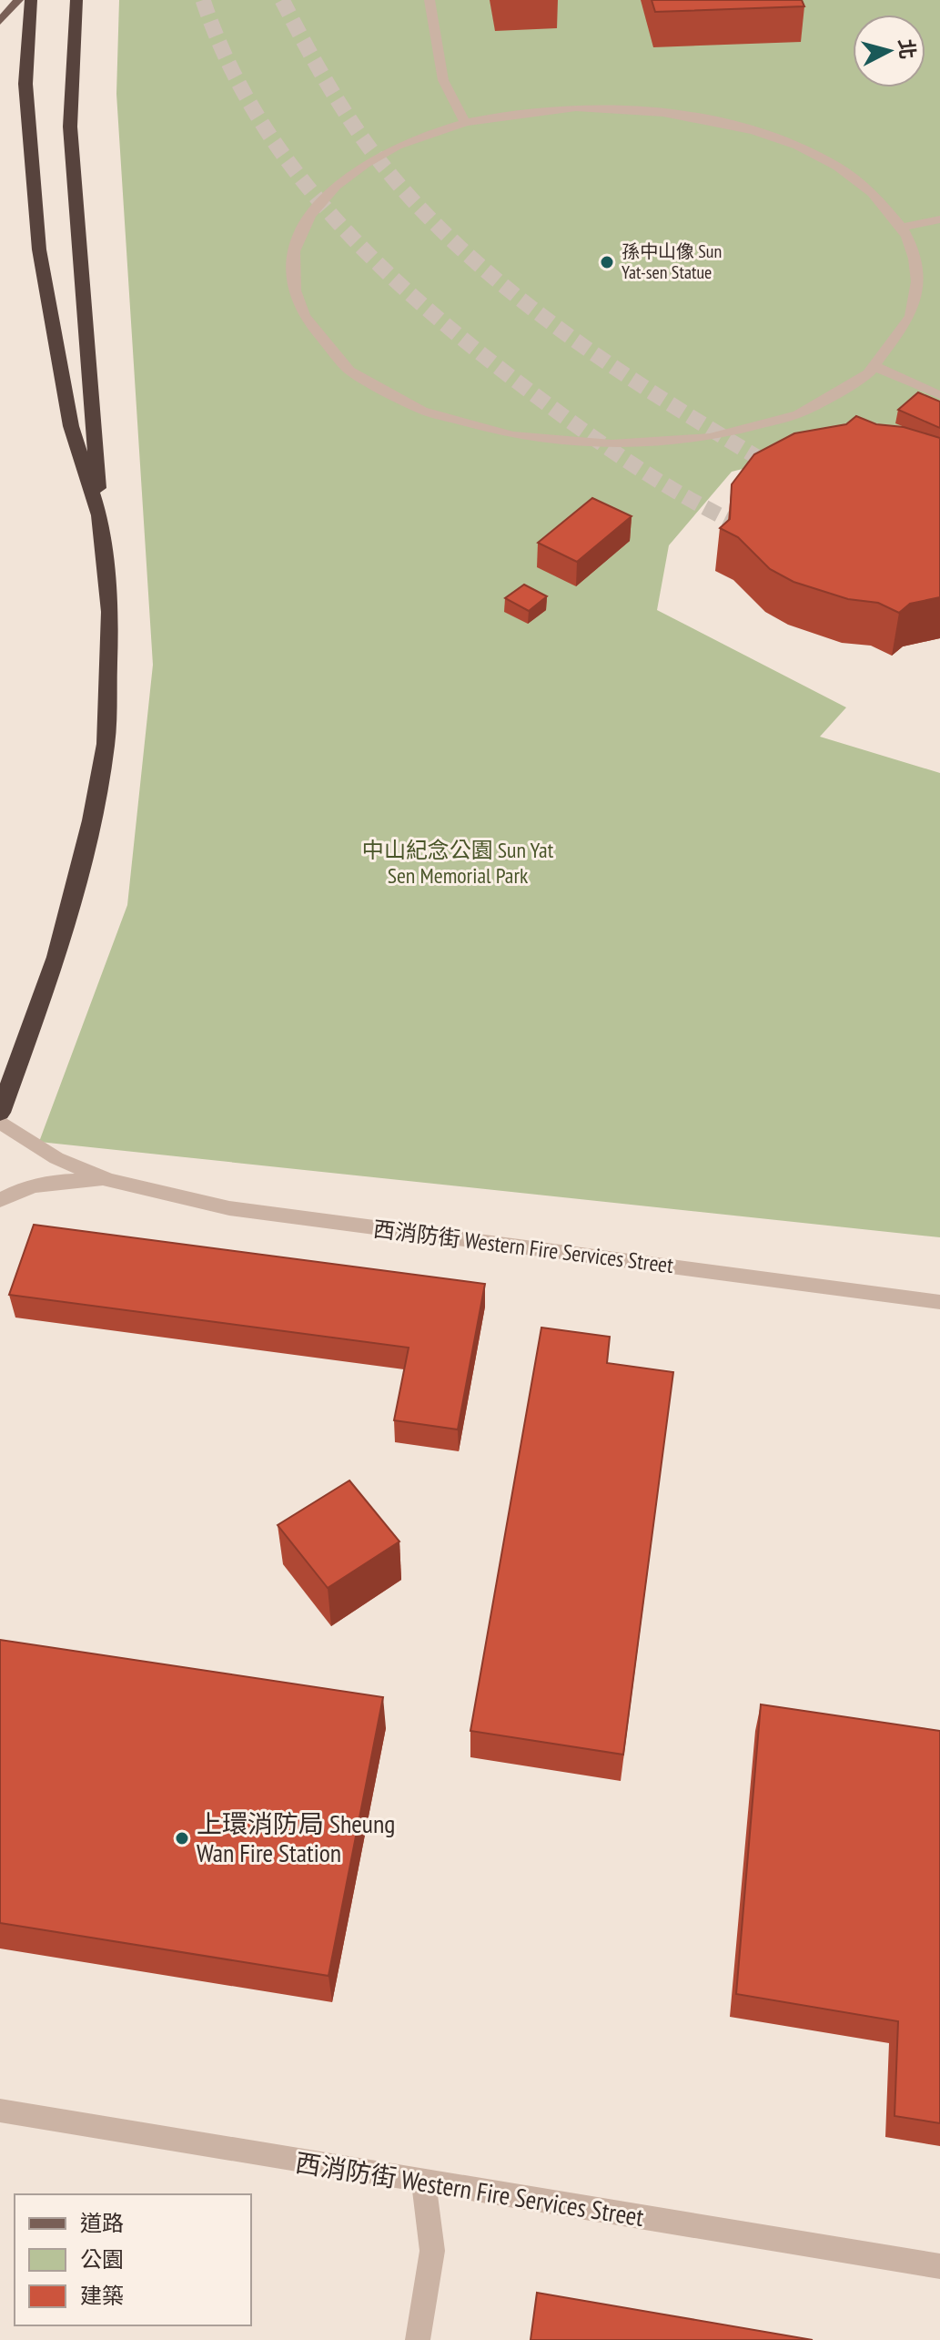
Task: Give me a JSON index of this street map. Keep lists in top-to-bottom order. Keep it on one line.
{"streets":{"street":["西消防街 Western Fire Services Street"]},"parks":["中山紀念公園 Sun Yat Sen Memorial Park"],"places":["孫中山像 Sun Yat-sen Statue","上環消防局 Sheung Wan Fire Station"],"legend":["道路","公園","建築"],"north":"right"}
